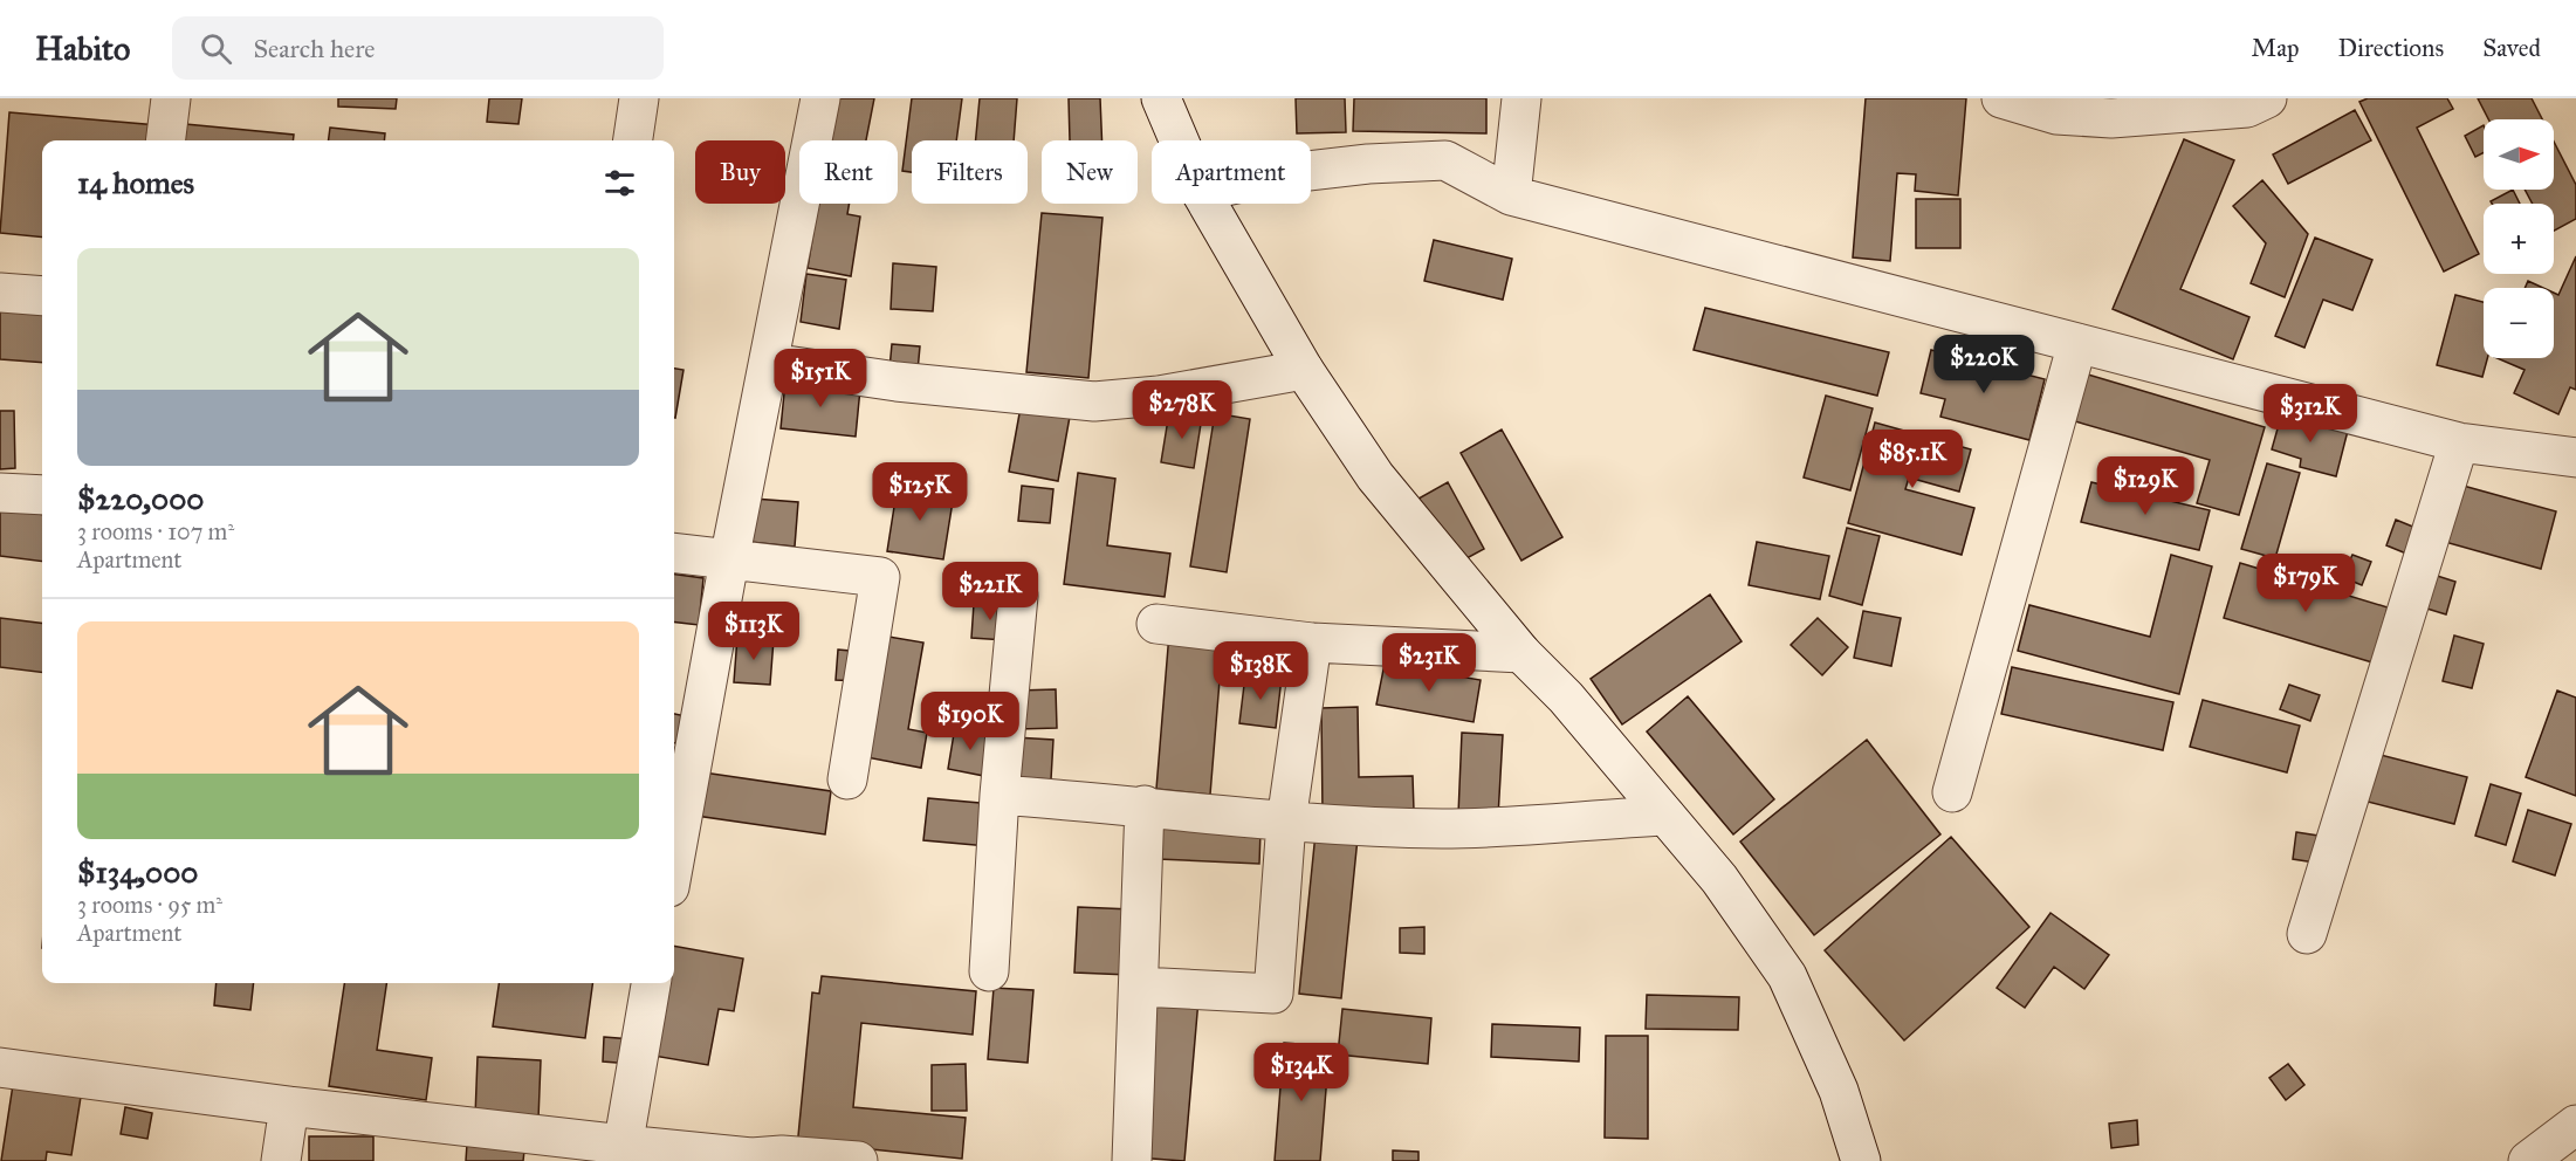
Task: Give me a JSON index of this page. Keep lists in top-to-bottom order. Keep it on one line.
{"north":"right","page":{"header":"Habito","search":"Search here","nav":["Map","Directions","Saved"],"map_buttons":["+","−"],"chip":["Buy","Rent","Filters","New","Apartment"],"heading":"14 homes","list":[{"name":"$220,000","note":"3 rooms · 107 m² · Apartment"},{"name":"$134,000","note":"3 rooms · 95 m² · Apartment"}],"price":["$220K","$151K","$278K","$312K","$85.1K","$129K","$125K","$179K","$221K","$113K","$231K","$138K","$190K","$134K"]}}
